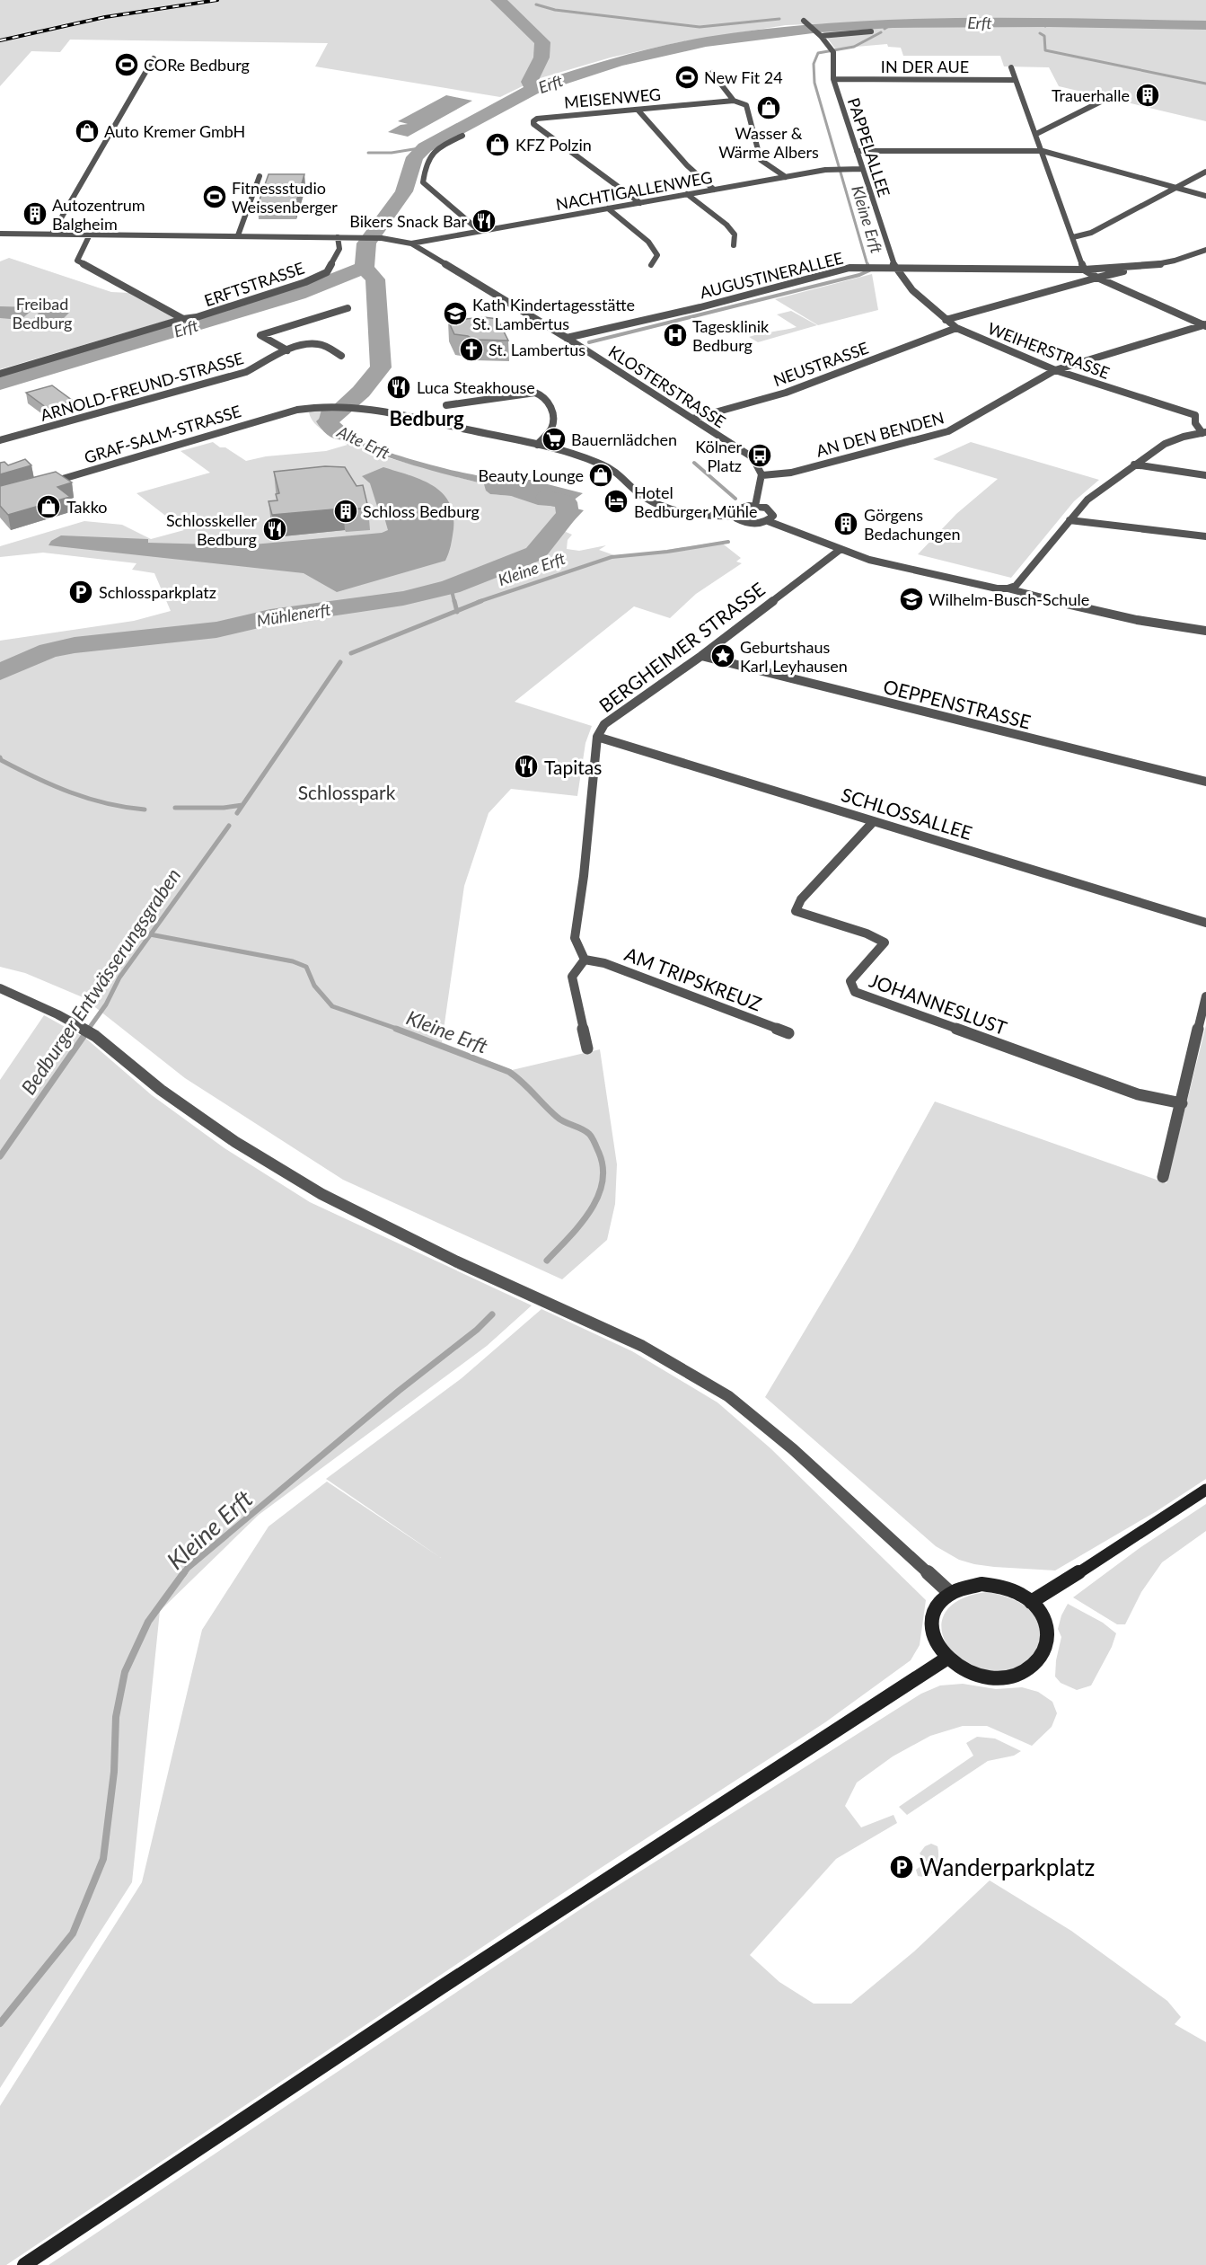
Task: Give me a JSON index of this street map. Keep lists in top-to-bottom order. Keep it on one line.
{"streets":{"street":["IN DER AUE","MEISENWEG","PAPPELALLEE","NACHTIGALLENWEG","AUGUSTINERALLEE","ERFTSTRASSE","WEIHERSTRASSE","NEUSTRASSE","ARNOLD-FREUND-STRASSE","KLOSTERSTRASSE","GRAF-SALM-STRASSE","AN DEN BENDEN","BERGHEIMER STRASSE","OEPPENSTRASSE","SCHLOSSALLEE","AM TRIPSKREUZ","JOHANNESLUST"]},"crossings":[["IN DER AUE","PAPPELALLEE"],["MEISENWEG","NACHTIGALLENWEG"],["PAPPELALLEE","NACHTIGALLENWEG"],["PAPPELALLEE","AUGUSTINERALLEE"],["PAPPELALLEE","WEIHERSTRASSE"],["NACHTIGALLENWEG","KLOSTERSTRASSE"],["AUGUSTINERALLEE","WEIHERSTRASSE"],["AUGUSTINERALLEE","KLOSTERSTRASSE"],["WEIHERSTRASSE","NEUSTRASSE"],["WEIHERSTRASSE","AN DEN BENDEN"],["NEUSTRASSE","KLOSTERSTRASSE"],["KLOSTERSTRASSE","AN DEN BENDEN"],["BERGHEIMER STRASSE","OEPPENSTRASSE"],["BERGHEIMER STRASSE","SCHLOSSALLEE"],["BERGHEIMER STRASSE","AM TRIPSKREUZ"],["SCHLOSSALLEE","JOHANNESLUST"]],"districts":["Bedburg"],"water":["Erft","Kleine Erft","Alte Erft","Mühlenerft","Bedburger Entwässerungsgraben"],"parks":["Freibad Bedburg","Schlosspark"],"places":{"sports":["CORe Bedburg","New Fit 24","Fitnessstudio Weissenberger"],"building":["Trauerhalle","Autozentrum Balgheim","Schloss Bedburg","Görgens Bedachungen"],"shop":["Wasser & Wärme Albers","Auto Kremer GmbH","KFZ Polzin","Beauty Lounge","Takko"],"restaurant":["Bikers Snack Bar","Luca Steakhouse","Schlosskeller Bedburg","Tapitas"],"school or university":["Kath Kindertagesstätte St. Lambertus","Wilhelm-Busch-Schule"],"hospital":["Tagesklinik Bedburg"],"church":["St. Lambertus"],"supermarket":["Bauernlädchen"],"bus stop":["Kölner Platz"],"hotel":["Hotel Bedburger Mühle"],"parking":["Schlossparkplatz","Wanderparkplatz"],"place":["Geburtshaus Karl Leyhausen"]}}
